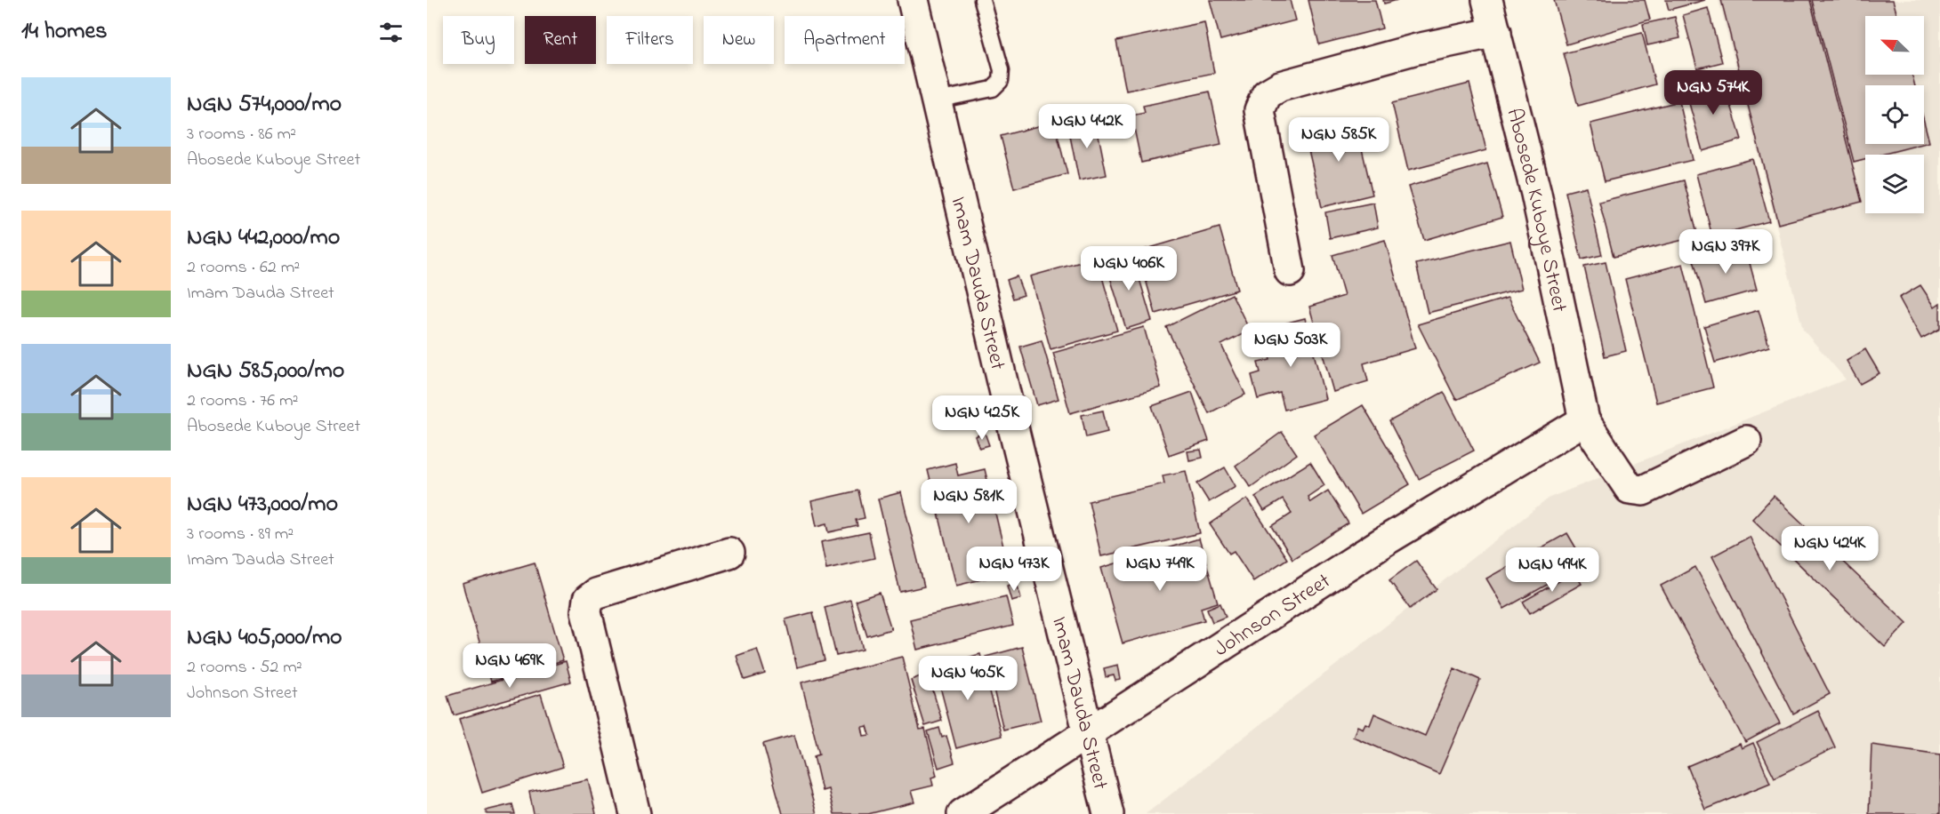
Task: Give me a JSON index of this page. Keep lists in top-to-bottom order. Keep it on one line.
{"streets":{"street":["Abosede Kuboye Street","Imam Dauda Street","Johnson Street"]},"crossings":[["Abosede Kuboye Street","Johnson Street"],["Imam Dauda Street","Johnson Street"]],"north":"top left","page":{"heading":"14 homes","chip":["Buy","Rent","Filters","New","Apartment"],"list":[{"name":"NGN 574,000/mo","note":"3 rooms · 86 m² · Abosede Kuboye Street"},{"name":"NGN 442,000/mo","note":"2 rooms · 62 m² · Imam Dauda Street"},{"name":"NGN 585,000/mo","note":"2 rooms · 76 m² · Abosede Kuboye Street"},{"name":"NGN 473,000/mo","note":"3 rooms · 89 m² · Imam Dauda Street"},{"name":"NGN 405,000/mo","note":"2 rooms · 52 m² · Johnson Street"}],"price":["NGN 574K","NGN 442K","NGN 585K","NGN 397K","NGN 406K","NGN 503K","NGN 425K","NGN 581K","NGN 424K","NGN 473K","NGN 749K","NGN 494K","NGN 469K","NGN 405K"]}}
